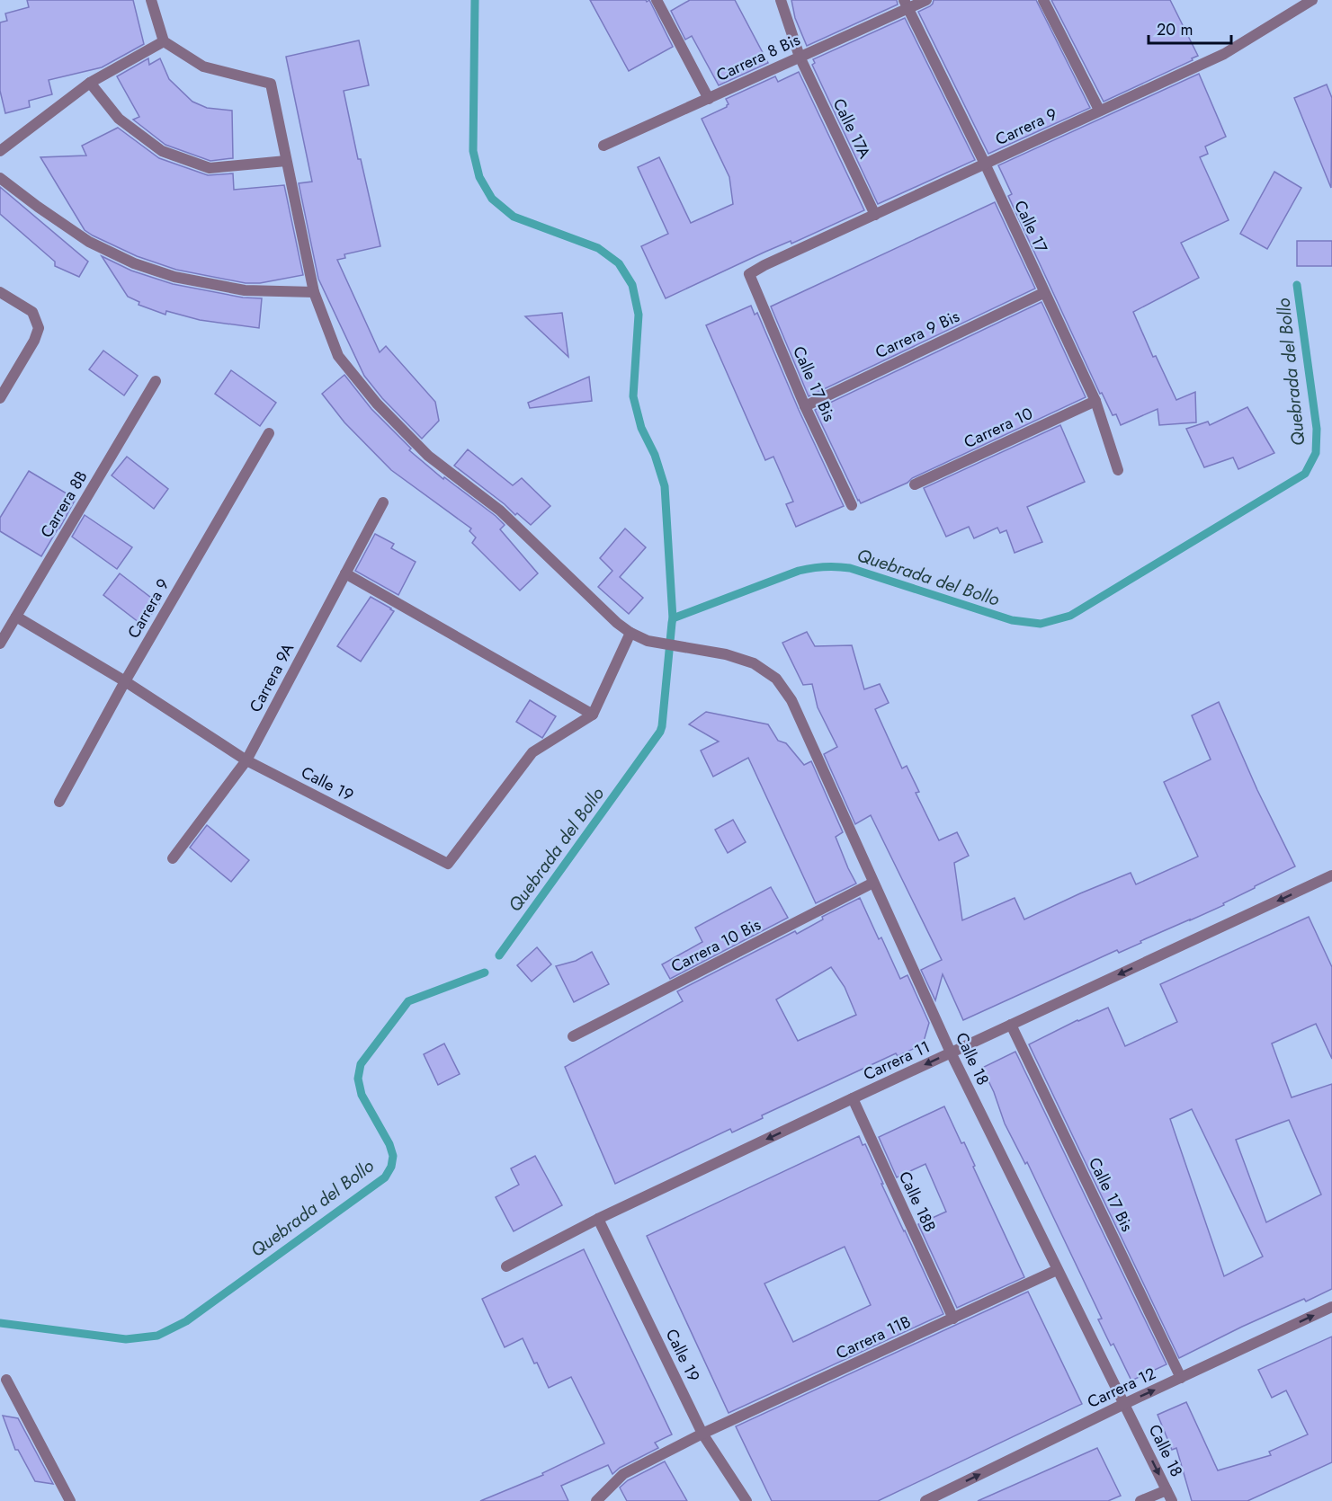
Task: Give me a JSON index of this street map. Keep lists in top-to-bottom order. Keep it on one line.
{"streets":{"street":["Carrera 8 Bis","Carrera 9","Calle 17A","Calle 17","Carrera 9 Bis","Calle 17 Bis","Carrera 10","Carrera 8B","Carrera 9A","Calle 19","Carrera 10 Bis","Calle 18","Carrera 11","Calle 18B","Carrera 11B","Carrera 12"]},"crossings":[["Carrera 8 Bis","Calle 17A"],["Carrera 8 Bis","Calle 17"],["Carrera 9","Calle 17A"],["Carrera 9","Calle 17"],["Carrera 9","Calle 17 Bis"],["Carrera 9","Calle 19"],["Calle 17","Carrera 9 Bis"],["Calle 17","Carrera 10"],["Carrera 9 Bis","Calle 17 Bis"],["Calle 17 Bis","Carrera 11"],["Calle 17 Bis","Carrera 12"],["Carrera 8B","Calle 19"],["Carrera 9A","Calle 19"],["Calle 19","Carrera 11"],["Calle 19","Carrera 11B"],["Carrera 10 Bis","Calle 18"],["Calle 18","Carrera 11"],["Calle 18","Carrera 11B"],["Calle 18","Carrera 12"],["Carrera 11","Calle 18B"],["Calle 18B","Carrera 11B"]],"one_way":["Carrera 11","Carrera 12"],"water":["Quebrada del Bollo"],"scale_bar":"20 m"}
